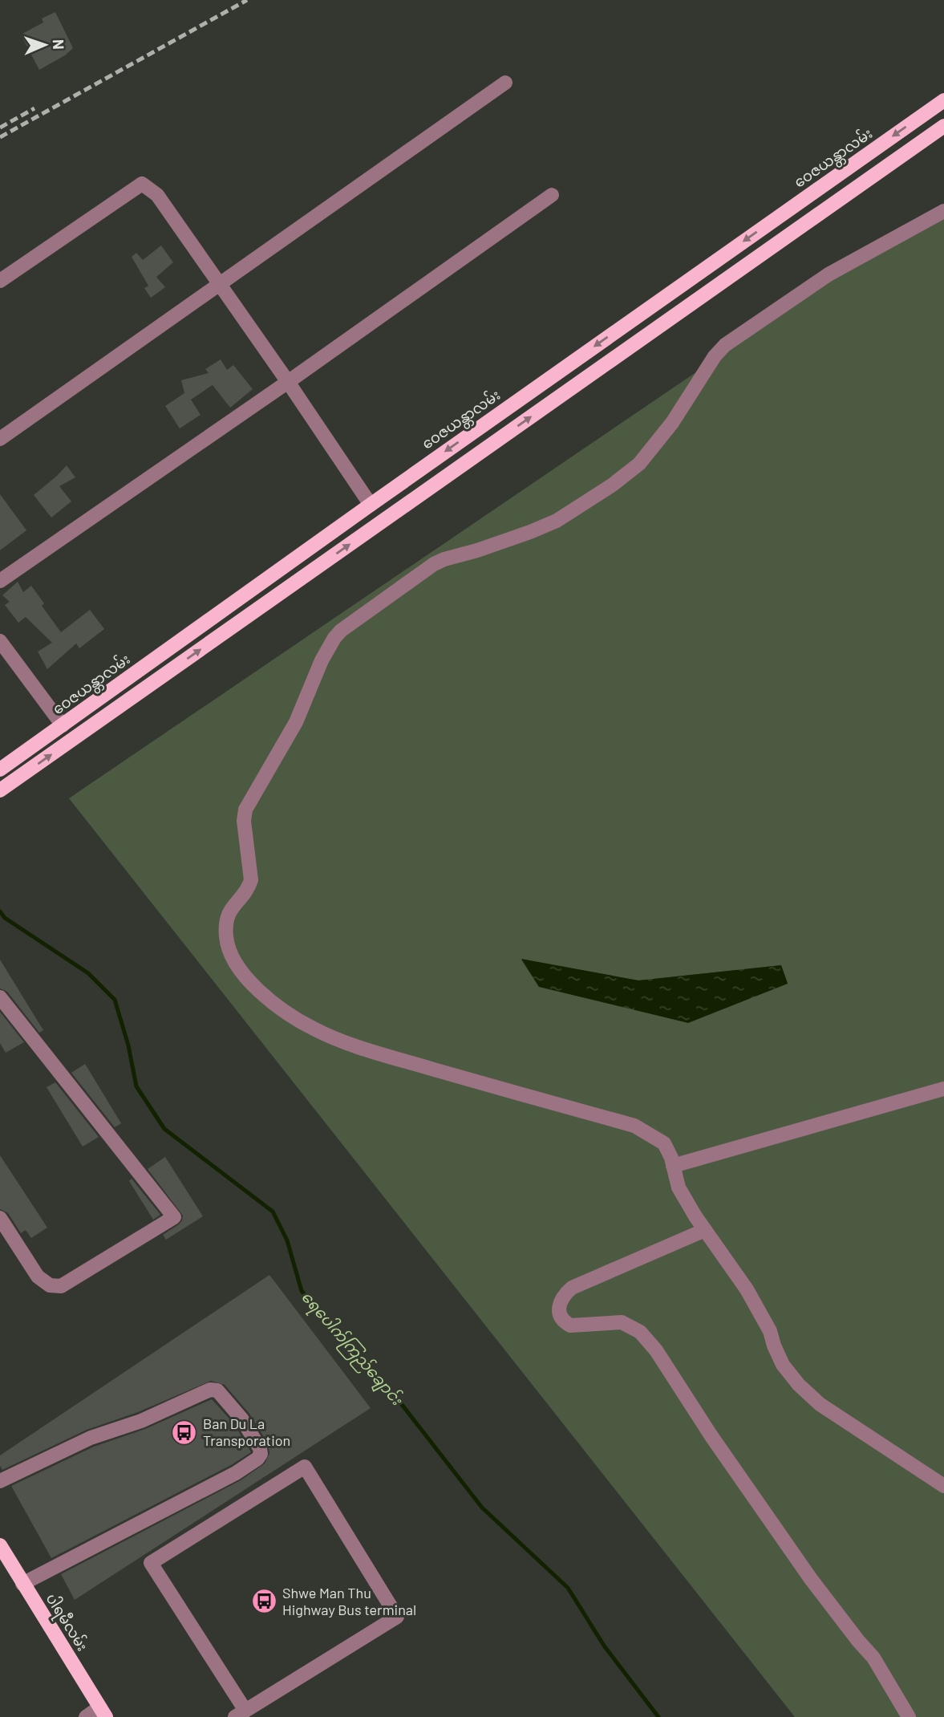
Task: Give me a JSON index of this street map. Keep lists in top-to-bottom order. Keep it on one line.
{"streets":{"main road":["ဝေဇယန္တာလမ်း","ပါရမီလမ်း"]},"water":["ရေပေါက်ကြည်ချောင်း"],"places":{"bus stop":["Ban Du La Transporation","Shwe Man Thu Highway Bus terminal"]},"north":"right"}
